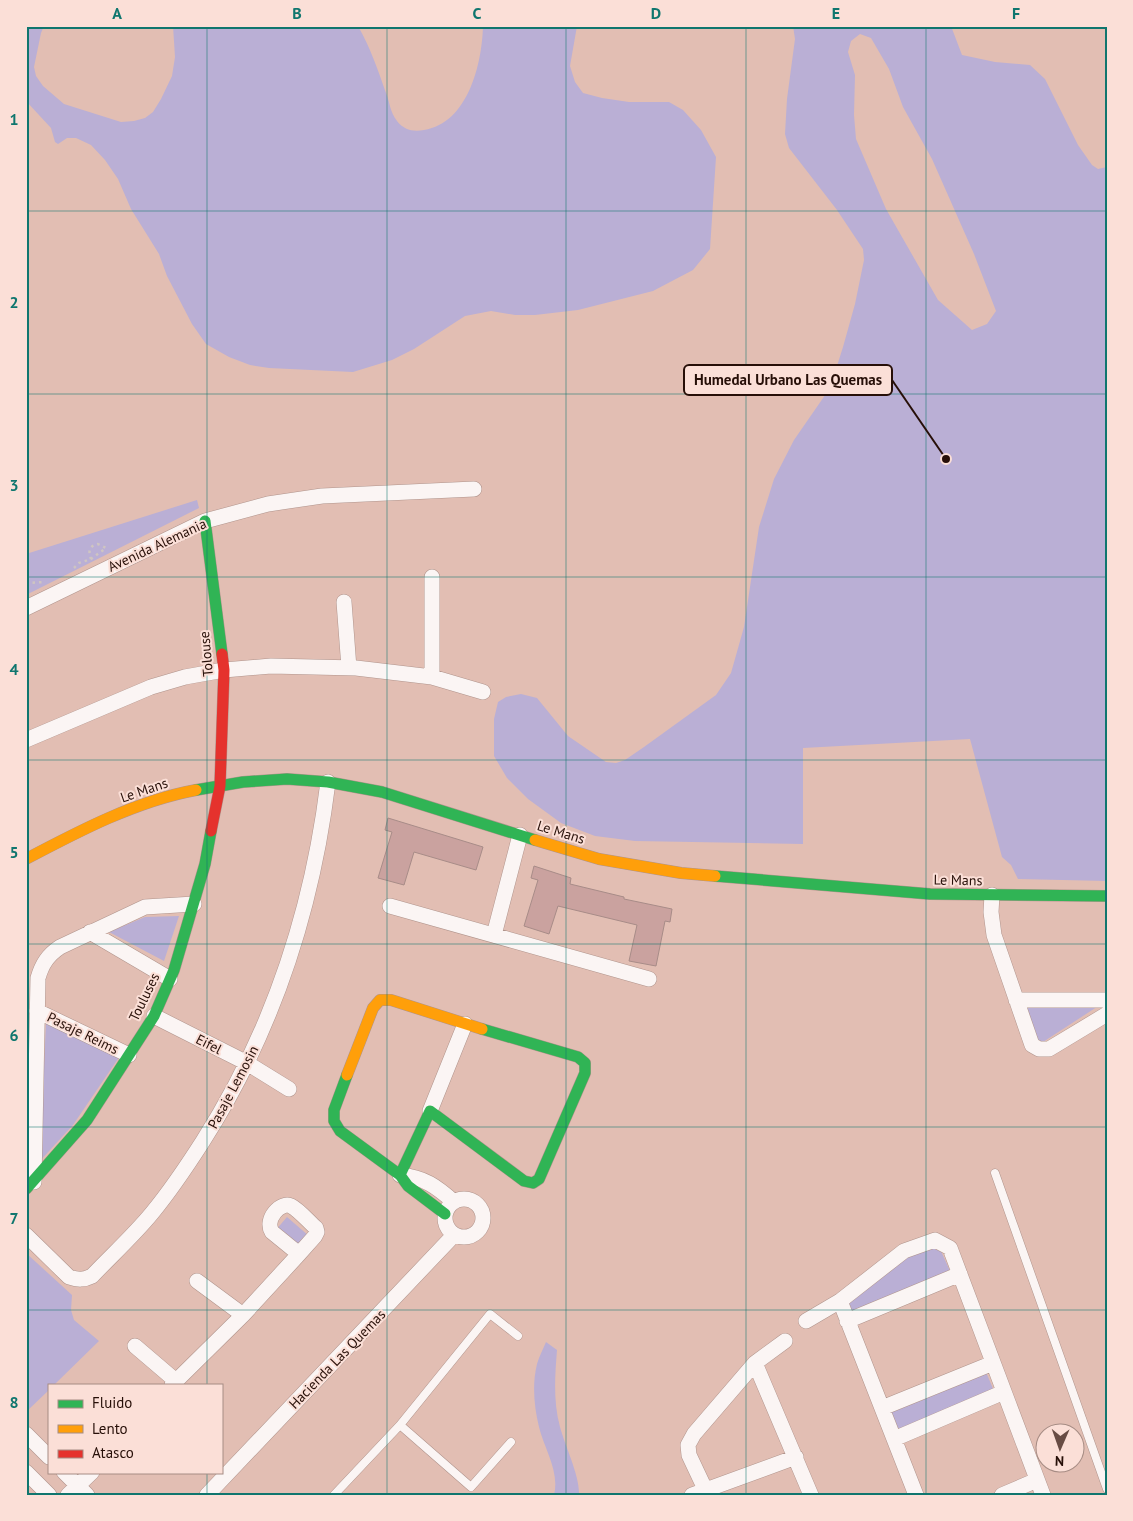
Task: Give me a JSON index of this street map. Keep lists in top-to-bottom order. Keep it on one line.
{"streets":{"street":["Avenida Alemania","Tolouse","Le Mans","Touluses","Pasaje Reims","Eifel","Pasaje Lemosin","Hacienda Las Quemas"]},"crossings":[["Avenida Alemania","Tolouse"],["Tolouse","Le Mans"],["Tolouse","Touluses"],["Le Mans","Touluses"],["Le Mans","Pasaje Lemosin"],["Touluses","Pasaje Reims"],["Touluses","Eifel"],["Eifel","Pasaje Lemosin"]],"places":["Humedal Urbano Las Quemas"],"legend":["Fluido","Lento","Atasco"],"north":"bottom","grid":{"columns":["A","B","C","D","E","F"],"rows":["1","2","3","4","5","6","7","8"]}}
